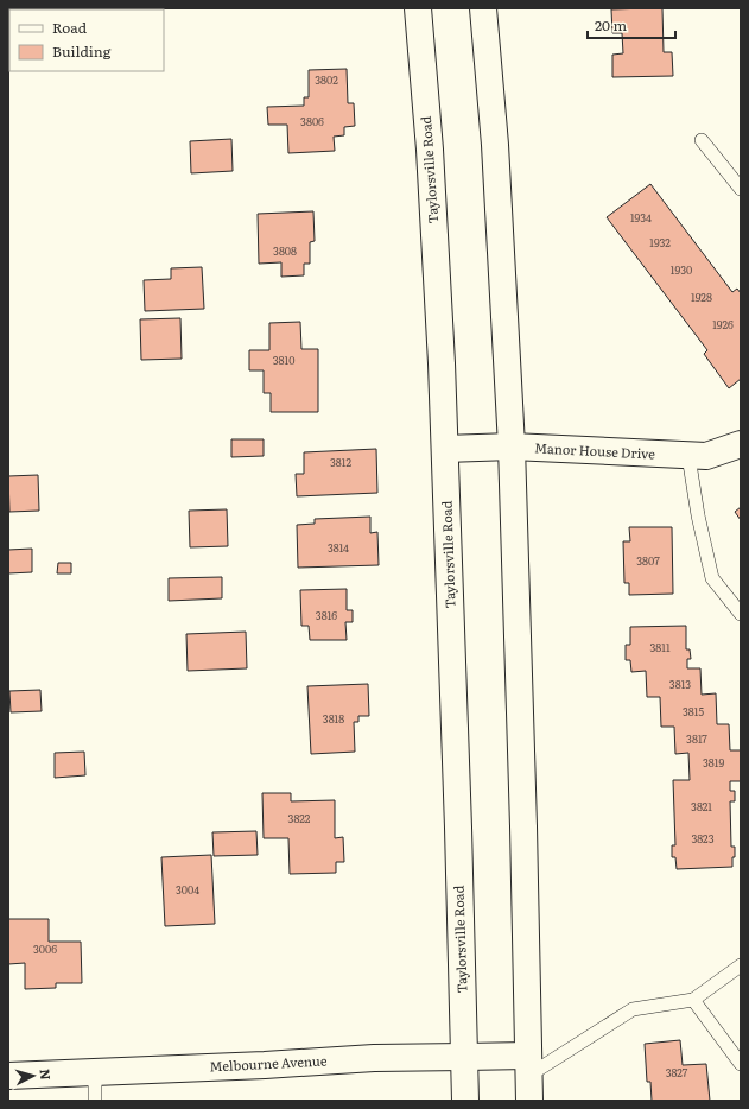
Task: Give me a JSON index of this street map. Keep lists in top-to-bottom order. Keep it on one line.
{"streets":{"main road":["Taylorsville Road","Manor House Drive","Melbourne Avenue"]},"crossings":[["Taylorsville Road","Manor House Drive"],["Taylorsville Road","Melbourne Avenue"]],"house_numbers":["3802","3806","1934","1932","3808","1930","1928","1926","3810","3812","3814","3807","3816","3811","3813","3815","3818","3817","3819","3821","3822","3823","3004","3006","3827"],"legend":["Road","Building"],"scale_bar":"20 m","north":"right"}
